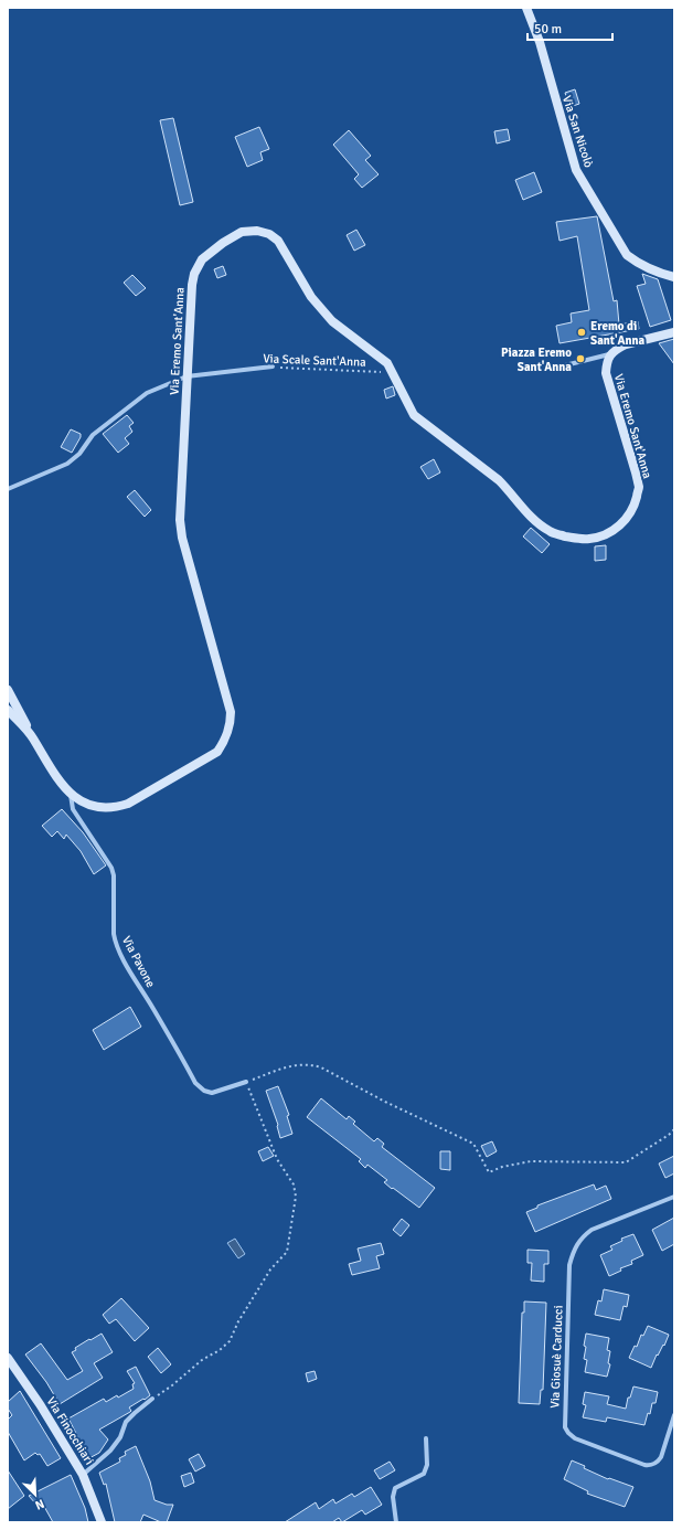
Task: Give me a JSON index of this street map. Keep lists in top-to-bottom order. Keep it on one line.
{"streets":{"street":["Via San Nicolò","Via Eremo Sant'Anna","Via Scale Sant'Anna","Via Pavone","Via Giosuè Carducci","Via Finocchiari"]},"crossings":[["Via Eremo Sant'Anna","Via Scale Sant'Anna"],["Via Eremo Sant'Anna","Via Pavone"]],"places":["Eremo di Sant'Anna","Piazza Eremo Sant'Anna"],"scale_bar":"50 m","north":"bottom right"}
